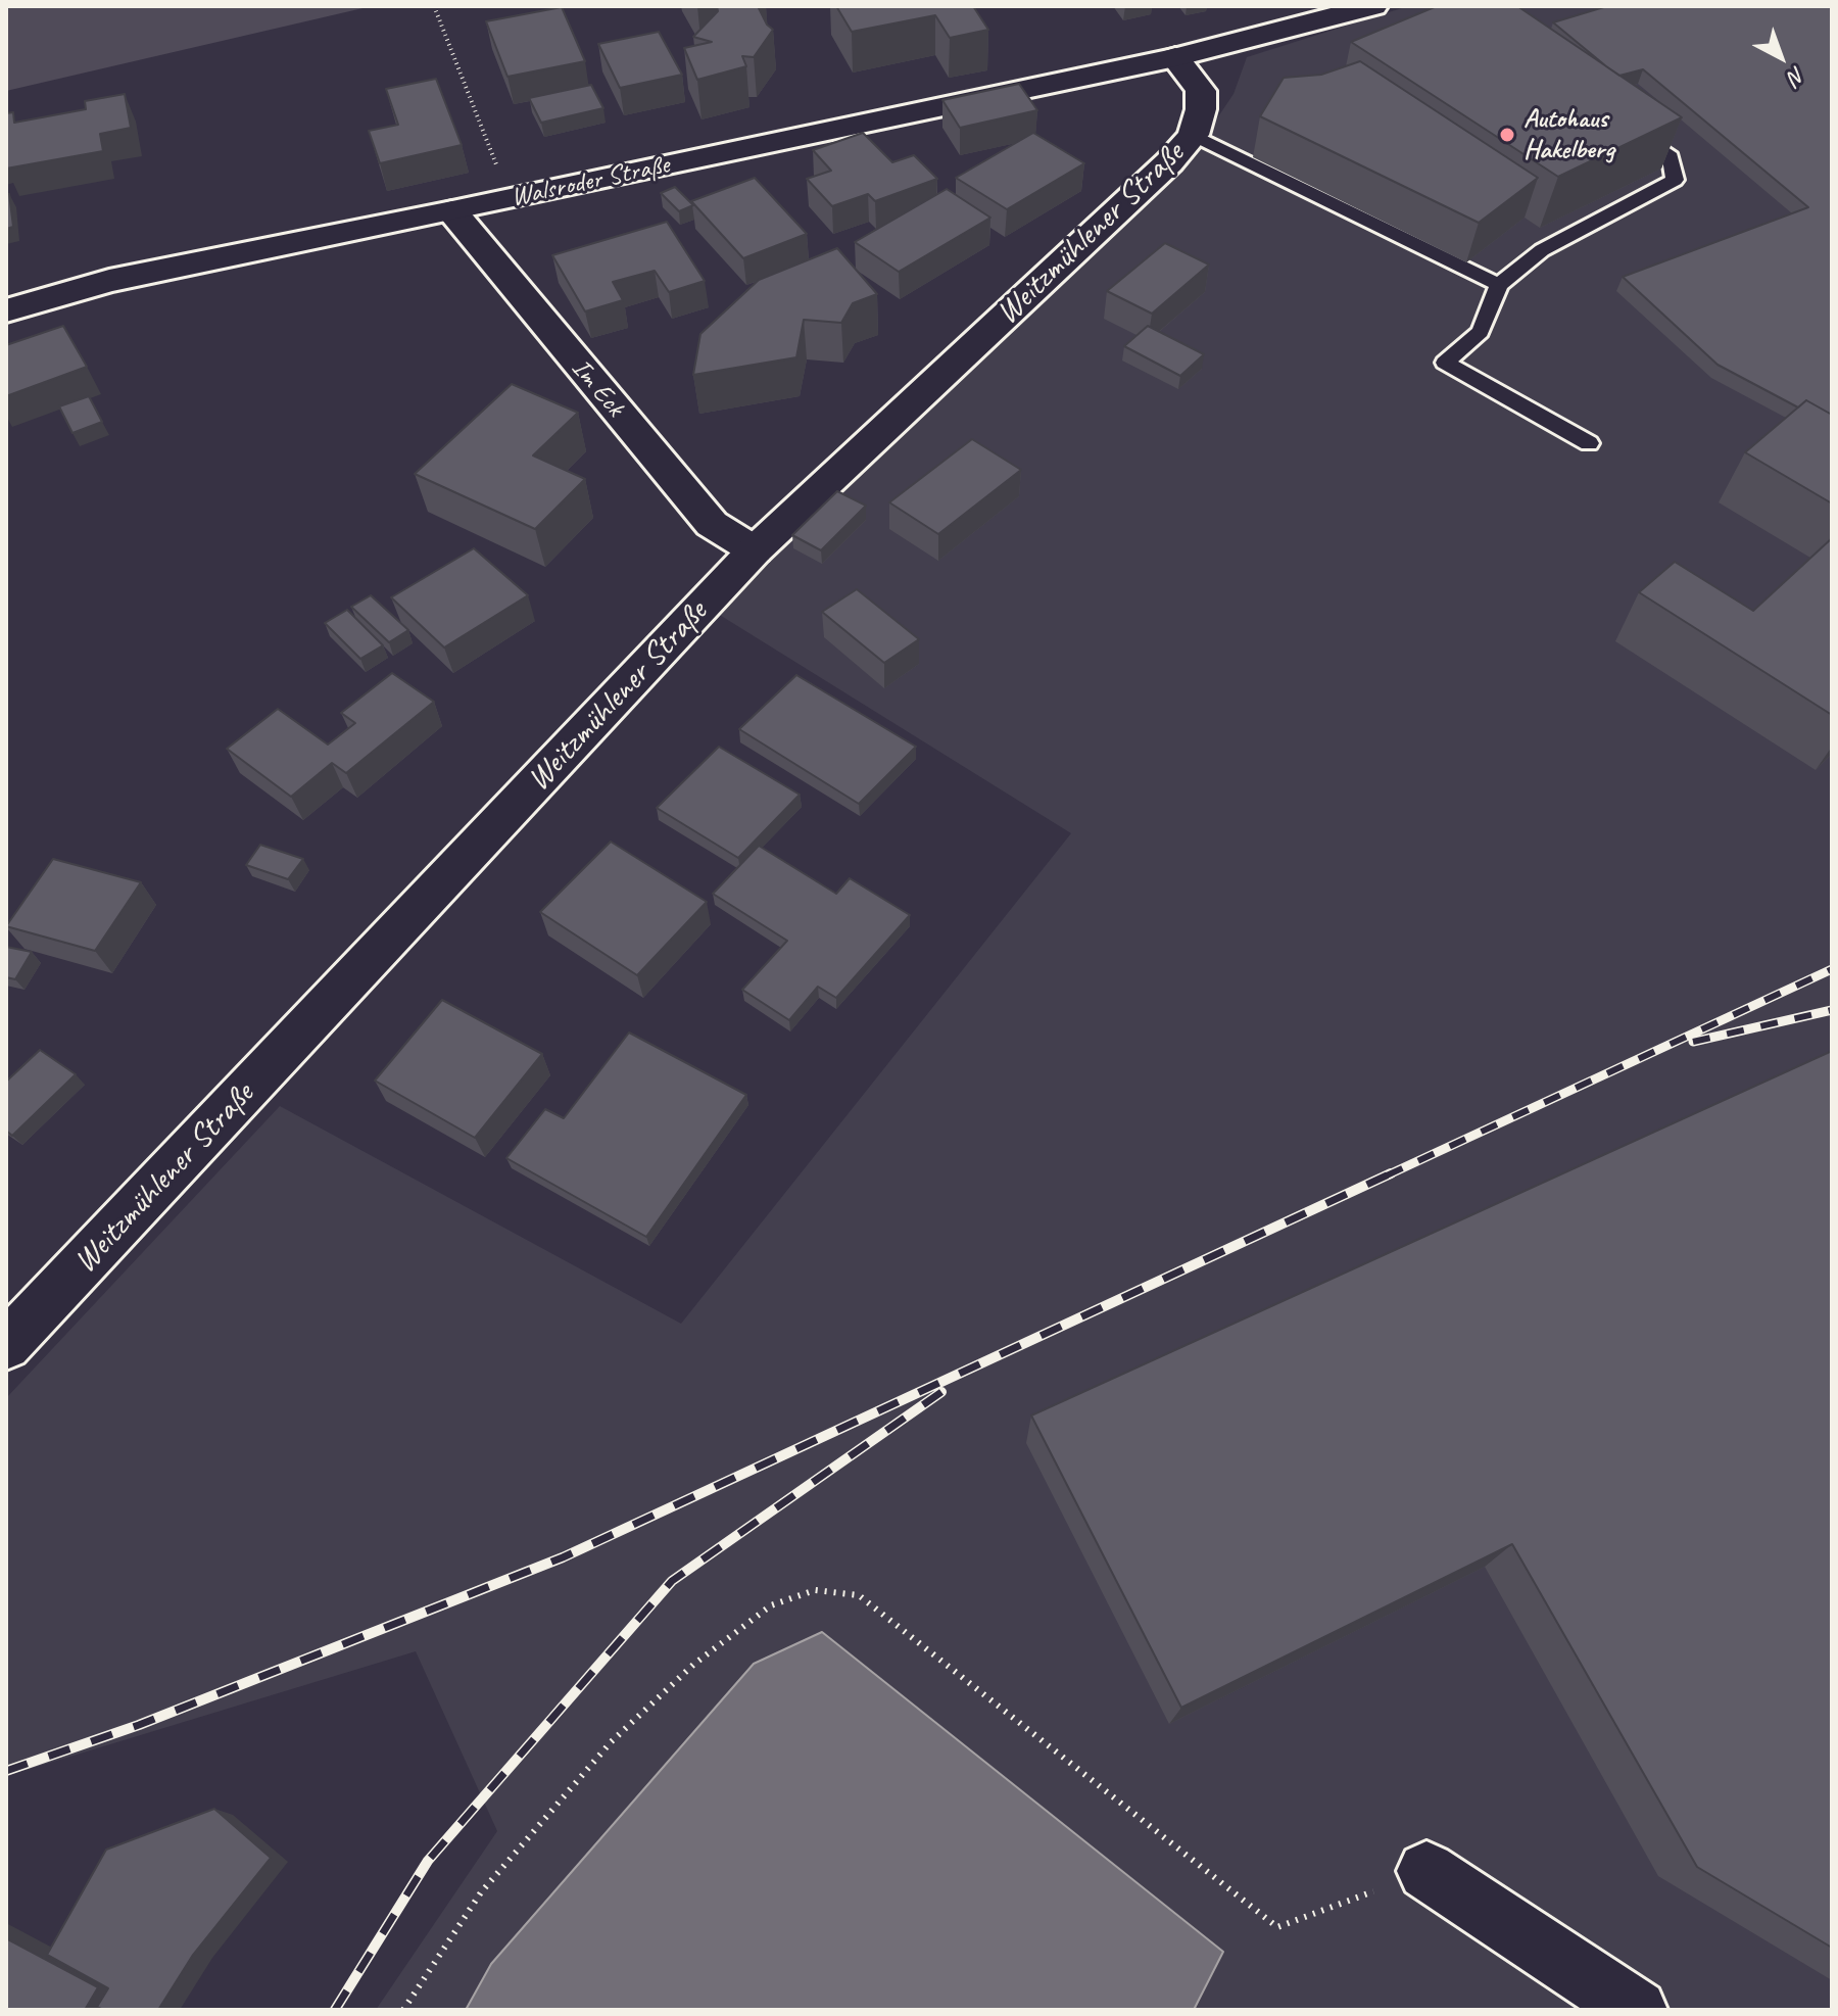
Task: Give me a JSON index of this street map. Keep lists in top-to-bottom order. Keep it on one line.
{"streets":{"street":["Walsroder Straße","Weitzmühlener Straße","Im Eck"]},"crossings":[["Walsroder Straße","Weitzmühlener Straße"],["Walsroder Straße","Im Eck"],["Weitzmühlener Straße","Im Eck"]],"places":["Autohaus Hakelberg"],"north":"bottom right"}
